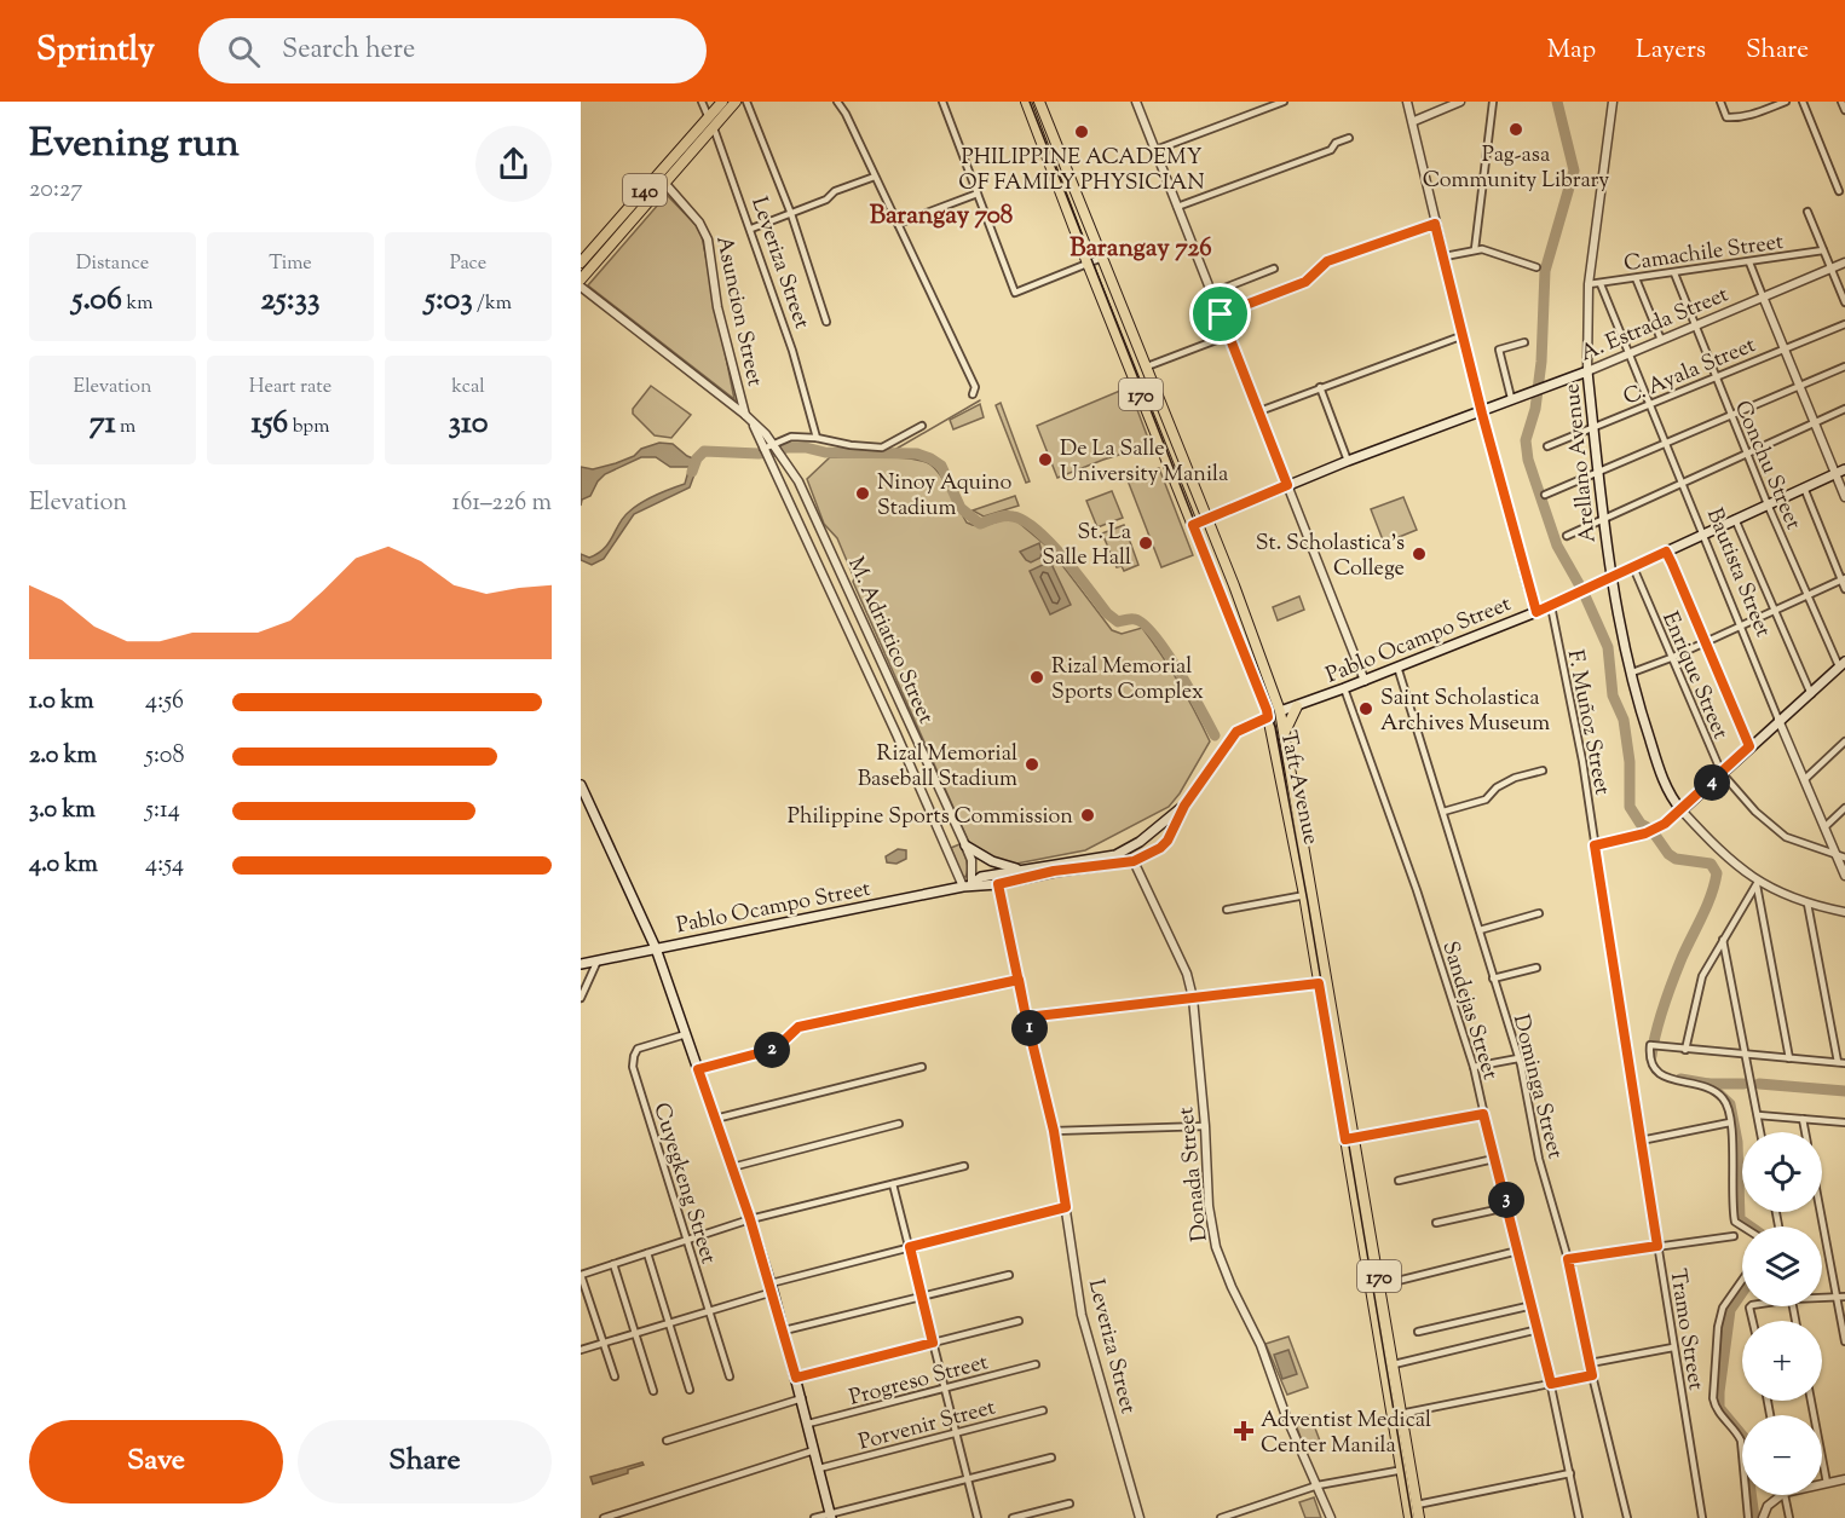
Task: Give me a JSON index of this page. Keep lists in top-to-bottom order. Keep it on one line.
{"streets":{"main road":["140","A. Estrada Street","170","Arellano Avenue","Pablo Ocampo Street","Taft Avenue"],"street":["Camachile Street","Leveriza Street","Asuncion Street","C. Ayala Street","Conchu Street","Bautista Street","M. Adriatico Street","Enrique Street","F. Muñoz Street","Sandejas Street","Dominga Street","Donada Street","Cuyegkeng Street","Tramo Street","Progreso Street","Porvenir Street"]},"crossings":[["140","Leveriza Street"],["140","Asuncion Street"],["Camachile Street","Arellano Avenue"],["Camachile Street","Conchu Street"],["Camachile Street","Bautista Street"],["Leveriza Street","Pablo Ocampo Street"],["Asuncion Street","M. Adriatico Street"],["A. Estrada Street","Arellano Avenue"],["A. Estrada Street","Conchu Street"],["A. Estrada Street","Bautista Street"],["A. Estrada Street","Taft Avenue"],["C. Ayala Street","Arellano Avenue"],["C. Ayala Street","Conchu Street"],["C. Ayala Street","Bautista Street"],["Arellano Avenue","Pablo Ocampo Street"],["Conchu Street","Pablo Ocampo Street"],["Bautista Street","Pablo Ocampo Street"],["Bautista Street","Enrique Street"],["Pablo Ocampo Street","M. Adriatico Street"],["Pablo Ocampo Street","Enrique Street"],["Pablo Ocampo Street","F. Muñoz Street"],["Pablo Ocampo Street","Taft Avenue"],["Pablo Ocampo Street","Sandejas Street"],["Pablo Ocampo Street","Dominga Street"],["Pablo Ocampo Street","Donada Street"],["F. Muñoz Street","Tramo Street"]],"districts":["Barangay 708","Barangay 726"],"places":{"other":["Pag-asa Community Library","PHILIPPINE ACADEMY OF FAMILY PHYSICIAN","De La Salle University Manila","Ninoy Aquino Stadium","St. La Salle Hall","St. Scholastica's College","Rizal Memorial Sports Complex","Saint Scholastica Archives Museum","Rizal Memorial Baseball Stadium","Philippine Sports Commission"],"health":["Adventist Medical Center Manila"]},"page":{"header":"Sprintly","search":"Search here","nav":["Map","Layers","Share"],"heading":["Evening run","20:27"],"stats":[["Distance","5.06 km"],["Time","25:33"],["Pace","5:03 /km"],["Elevation","71 m"],["Heart rate","156 bpm"],["kcal","310"]],"chart":["Elevation","161–226 m"],"list":[{"name":"1.0 km","note":"4:56"},{"name":"2.0 km","note":"5:08"},{"name":"3.0 km","note":"5:14"},{"name":"4.0 km","note":"4:54"}],"pins":["4","1","2","3"],"map_buttons":["+","−"],"buttons":["Save","Share"]}}
